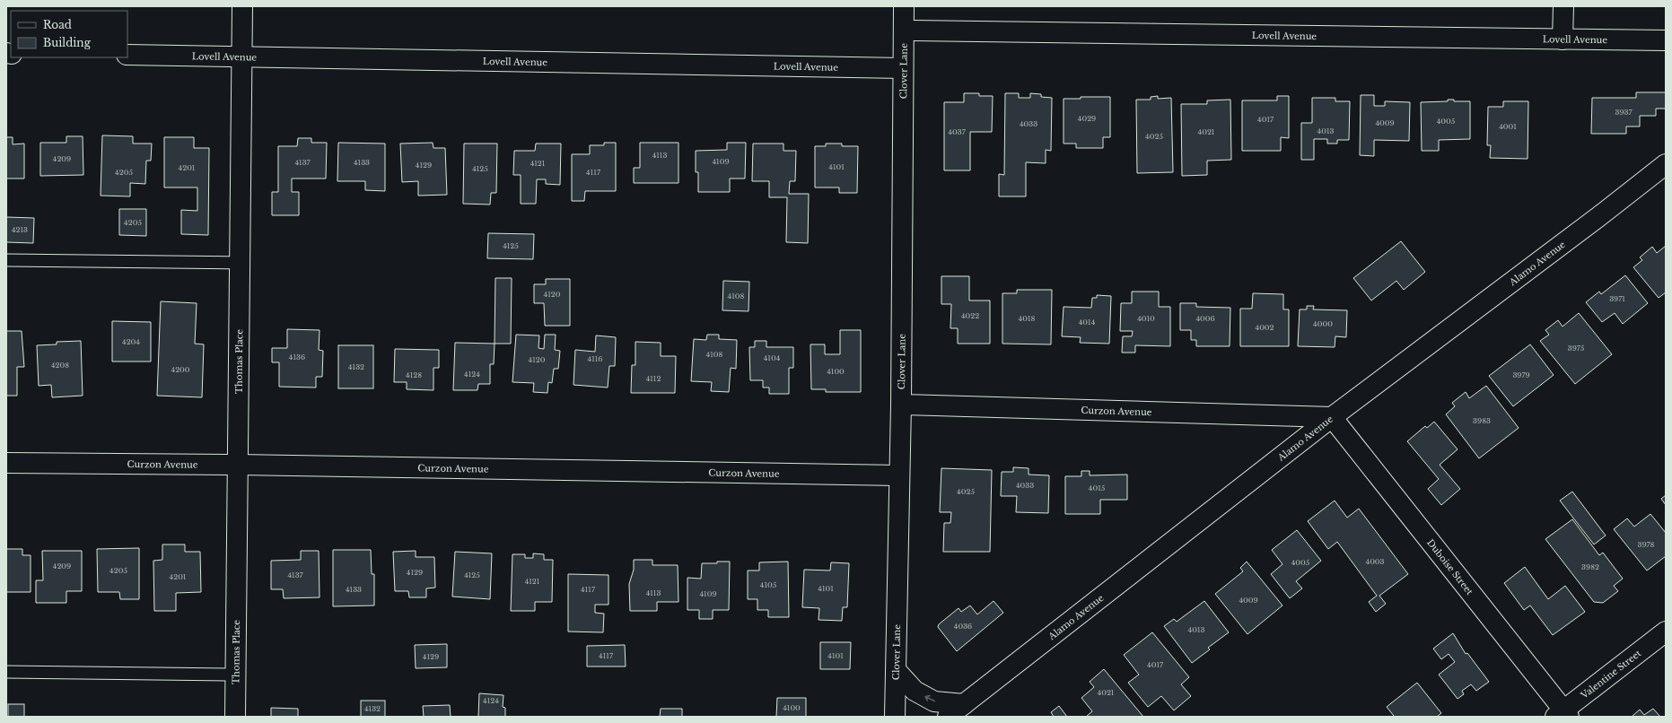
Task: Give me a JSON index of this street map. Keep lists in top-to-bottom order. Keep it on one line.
{"streets":{"street":["Lovell Avenue","Clover Lane","Alamo Avenue","Thomas Place","Curzon Avenue","Duboise Street","Valentine Street"]},"crossings":[["Lovell Avenue","Clover Lane"],["Lovell Avenue","Thomas Place"],["Clover Lane","Curzon Avenue"],["Alamo Avenue","Curzon Avenue"],["Alamo Avenue","Duboise Street"],["Thomas Place","Curzon Avenue"],["Curzon Avenue","Duboise Street"],["Duboise Street","Valentine Street"]],"house_numbers":["3937","4029","4017","4005","4009","4033","4001","4013","4037","4021","4025","4113","4209","4109","4137","4133","4121","4129","4101","4201","4125","4205","4117","4205","4213","4125","4120","4108","3971","4022","4018","4010","4006","4014","4000","4002","4204","3975","4108","4136","4104","4116","4120","4208","4132","4200","4100","4124","4128","3979","4112","3983","4033","4015","4025","3978","4003","4005","4209","3982","4205","4129","4137","4125","4201","4121","4105","4101","4133","4117","4113","4109","4009","4036","4013","4117","4101","4129","4017","4021","4124","4100","4132"],"legend":["Road","Building"]}
